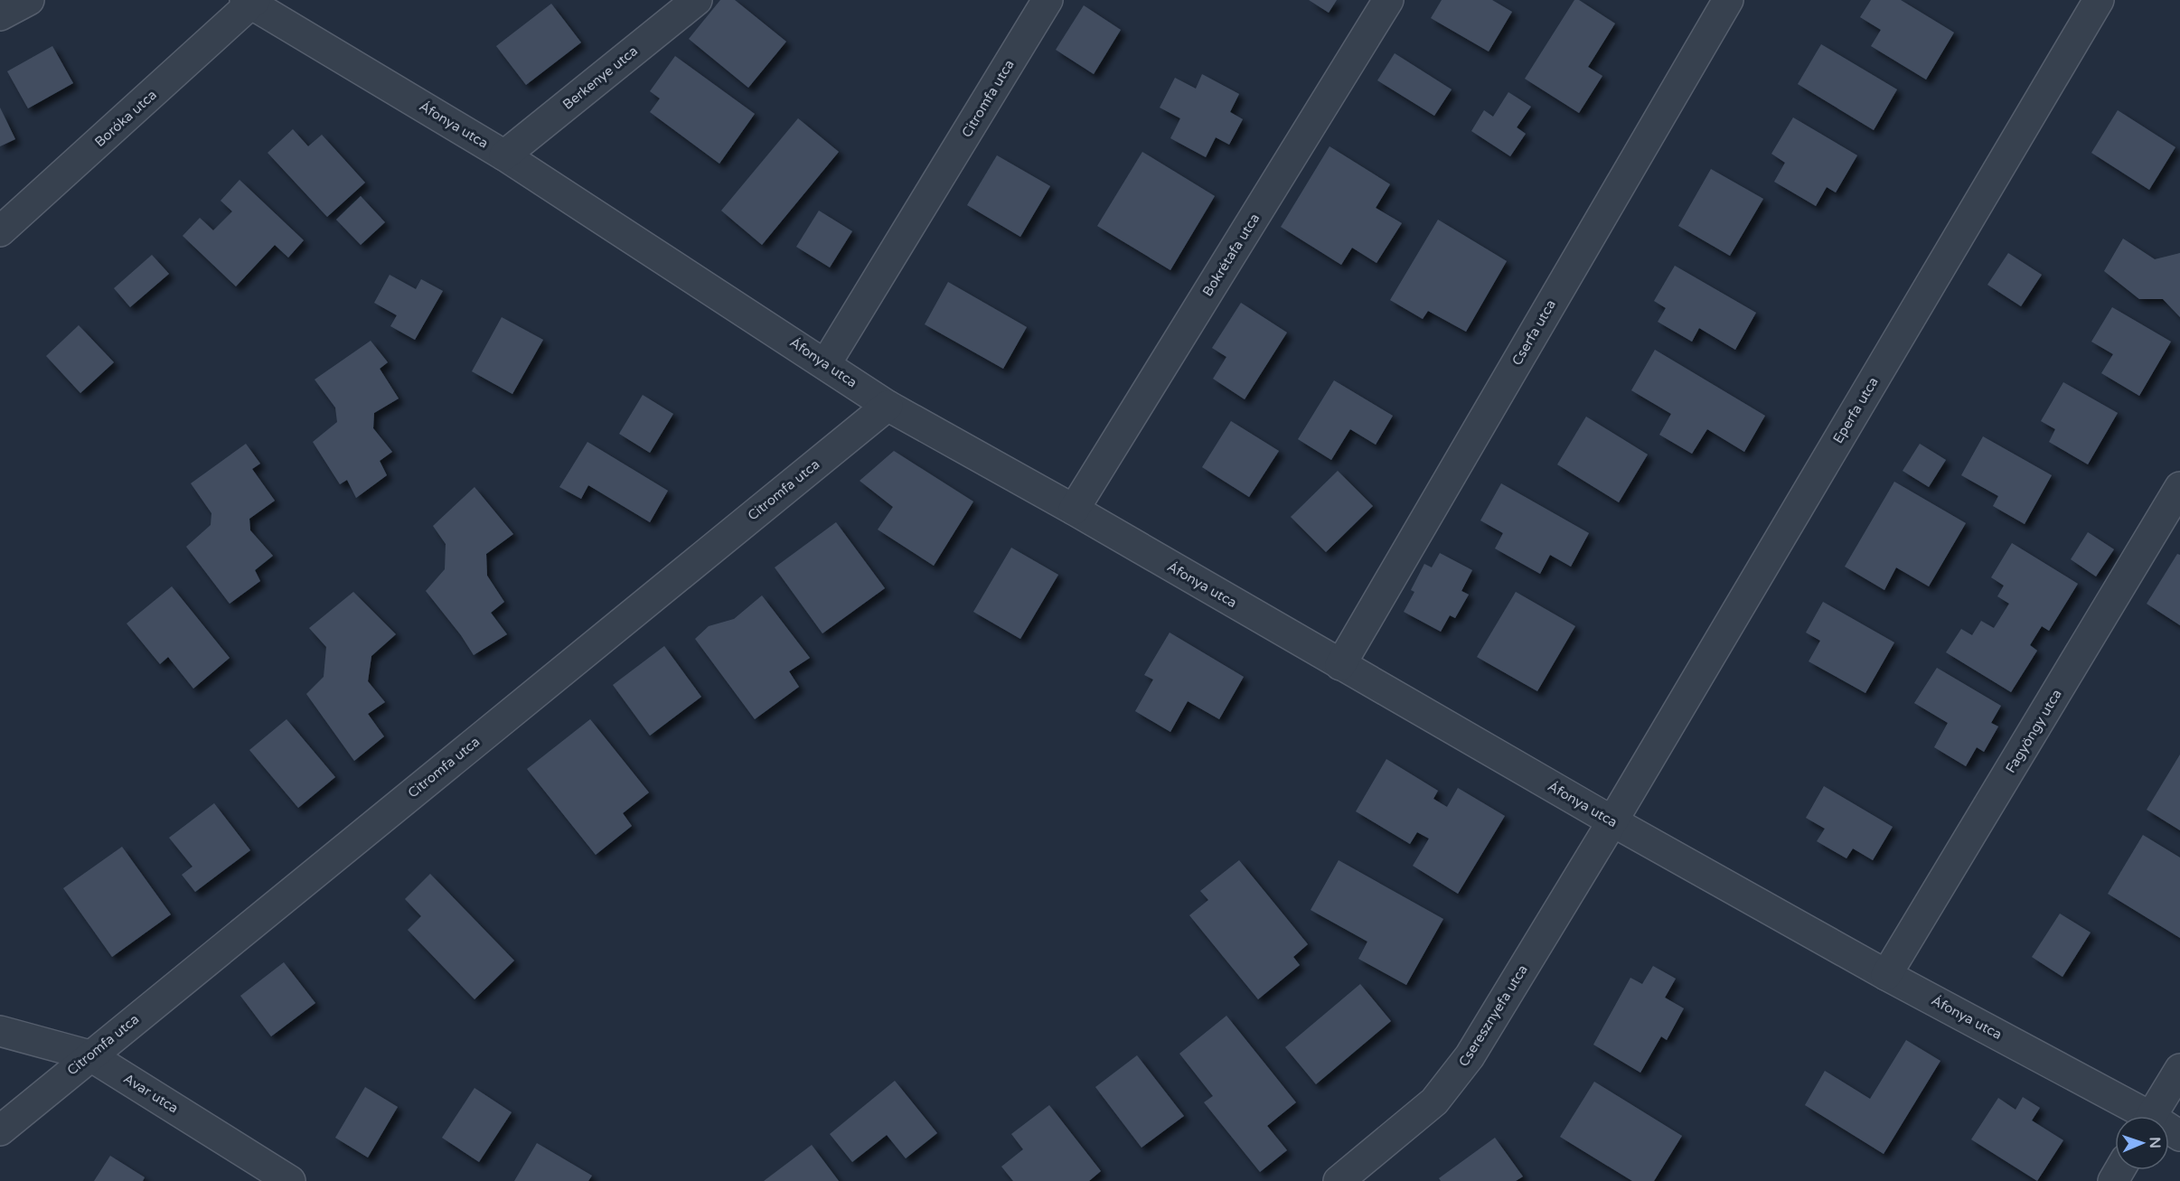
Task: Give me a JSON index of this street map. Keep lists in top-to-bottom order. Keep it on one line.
{"streets":{"street":["Berkenye utca","Citromfa utca","Boróka utca","Áfonya utca","Bokrétafa utca","Cserfa utca","Eperfa utca","Fagyöngy utca","Cseresznyefa utca","Avar utca"]},"crossings":[["Berkenye utca","Áfonya utca"],["Citromfa utca","Áfonya utca"],["Citromfa utca","Avar utca"],["Boróka utca","Áfonya utca"],["Áfonya utca","Bokrétafa utca"],["Áfonya utca","Cserfa utca"],["Áfonya utca","Eperfa utca"],["Áfonya utca","Fagyöngy utca"],["Áfonya utca","Cseresznyefa utca"],["Eperfa utca","Cseresznyefa utca"]],"north":"right"}
